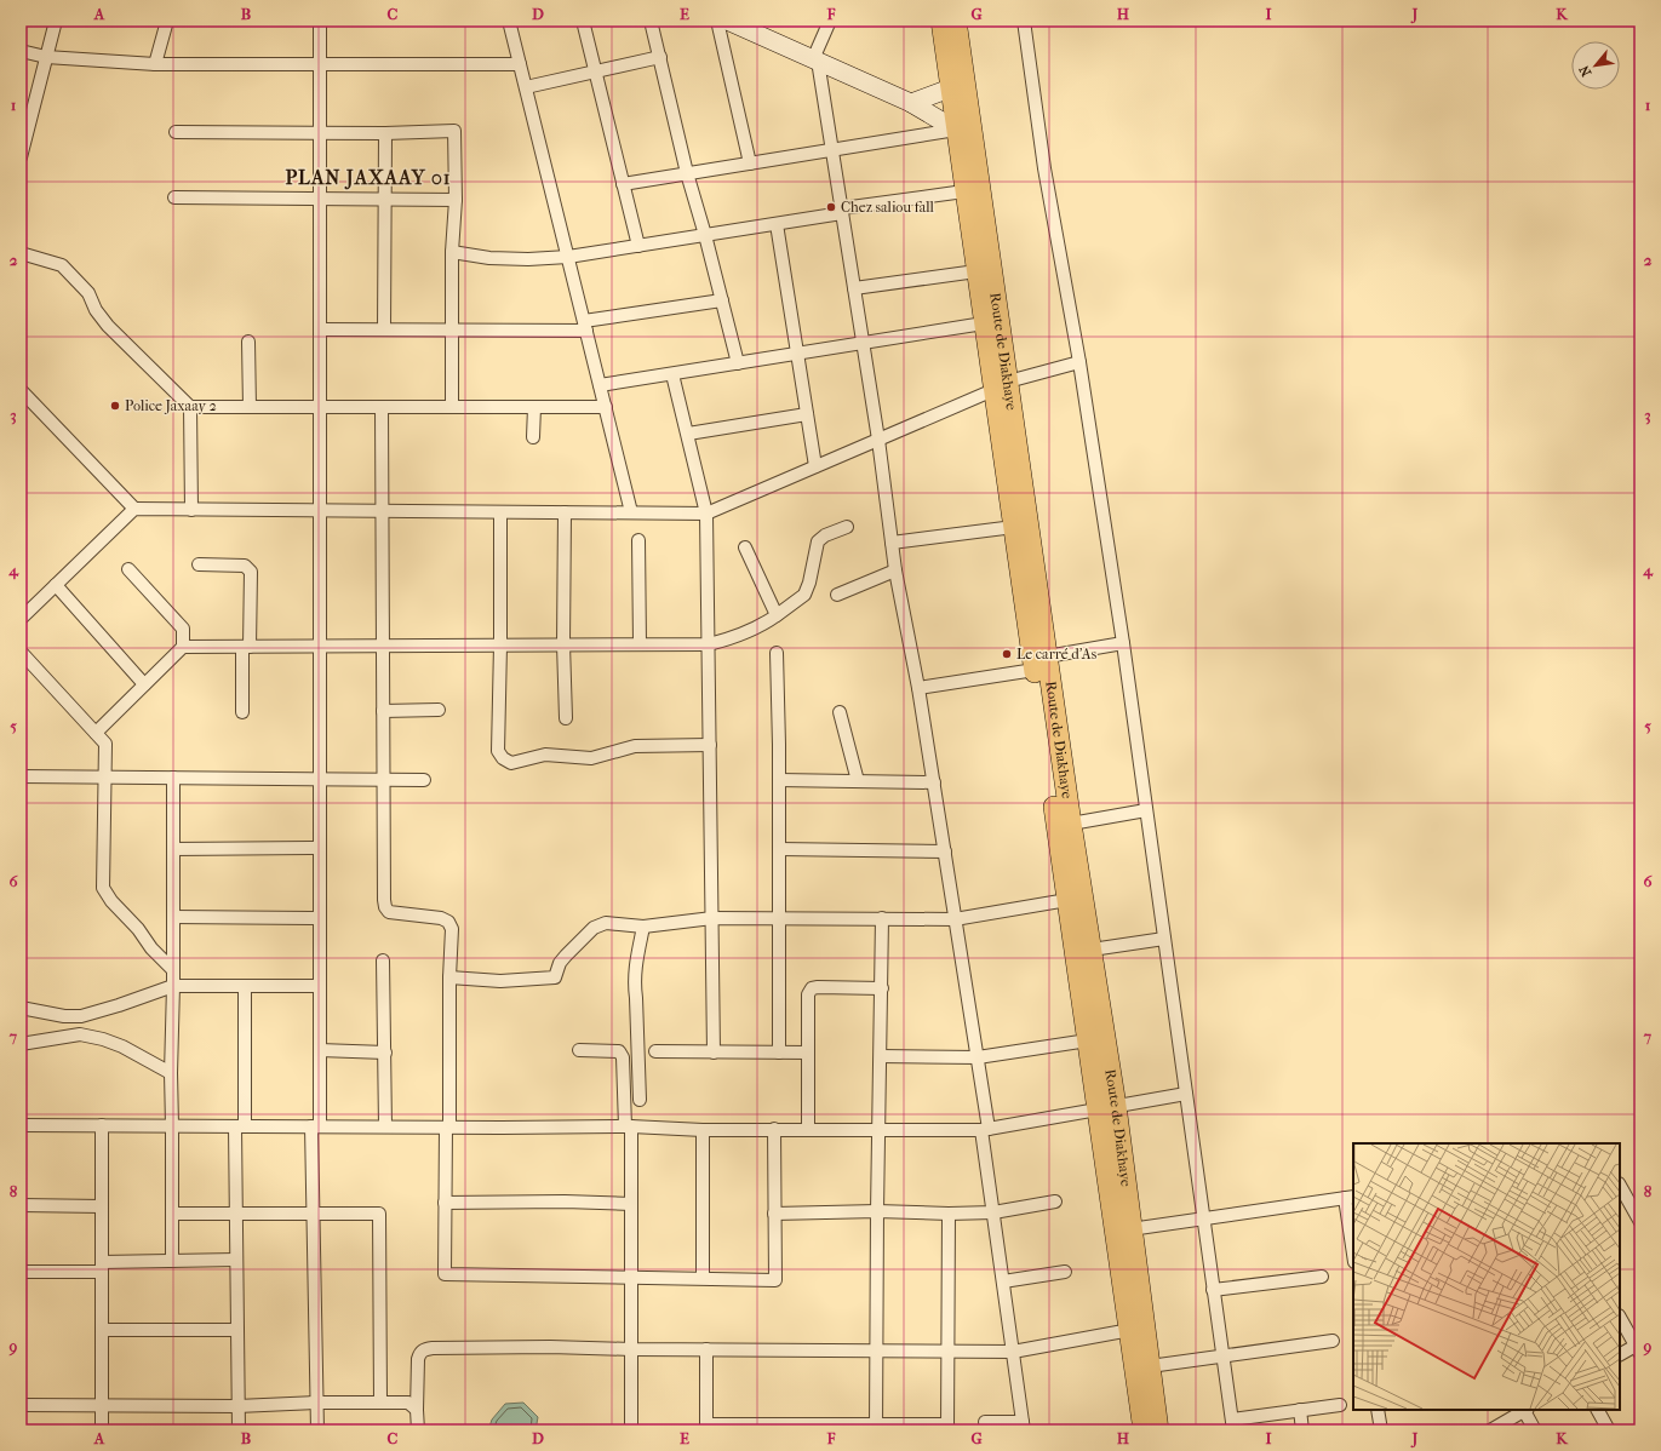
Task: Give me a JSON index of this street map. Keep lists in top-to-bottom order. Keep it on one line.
{"streets":{"main road":["Route de Diakhaye"]},"districts":["PLAN JAXAAY 01"],"places":["Chez saliou fall","Police Jaxaay 2","Le carré d'As"],"north":"bottom left","grid":{"columns":["A","B","C","D","E","F","G","H","I","J","K"],"rows":["1","2","3","4","5","6","7","8","9"]}}
